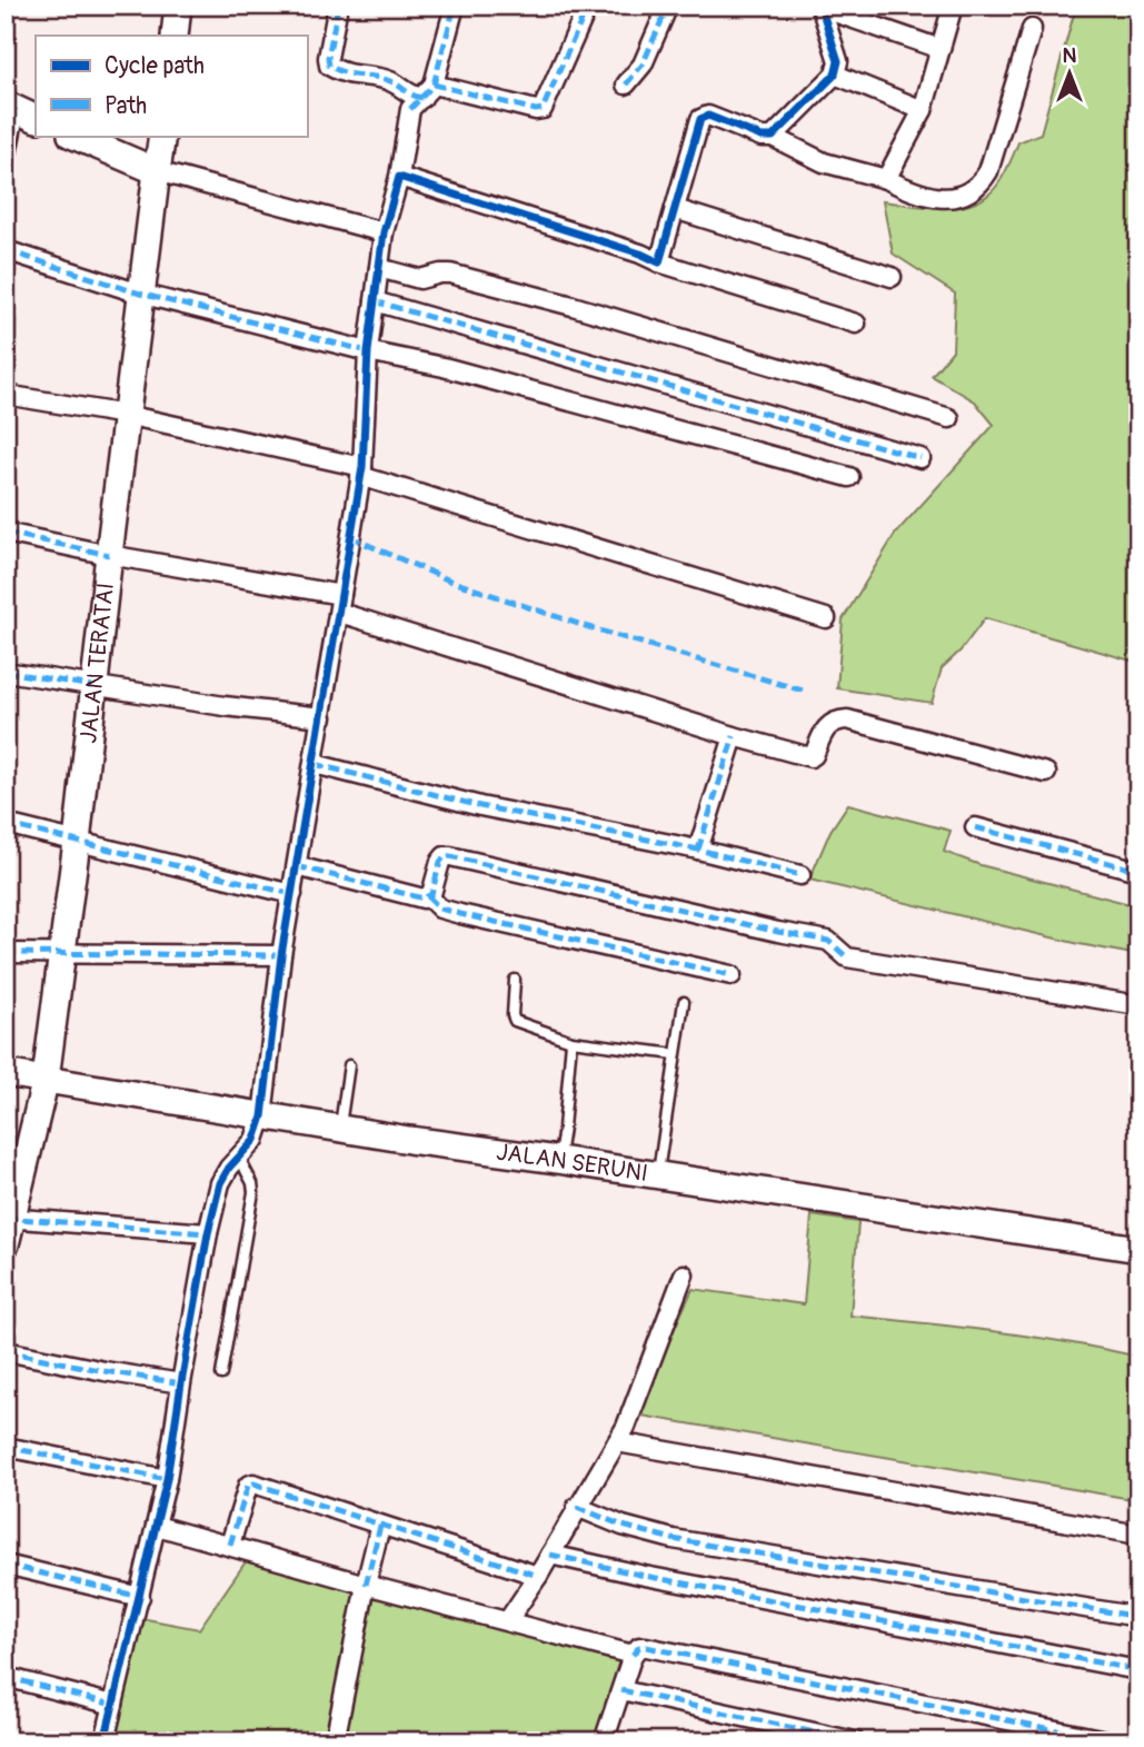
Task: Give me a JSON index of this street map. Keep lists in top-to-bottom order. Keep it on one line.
{"streets":{"street":["JALAN TERATAI","JALAN SERUNI"]},"crossings":[["JALAN TERATAI","JALAN SERUNI"]],"legend":["Cycle path","Path"],"north":"top"}
